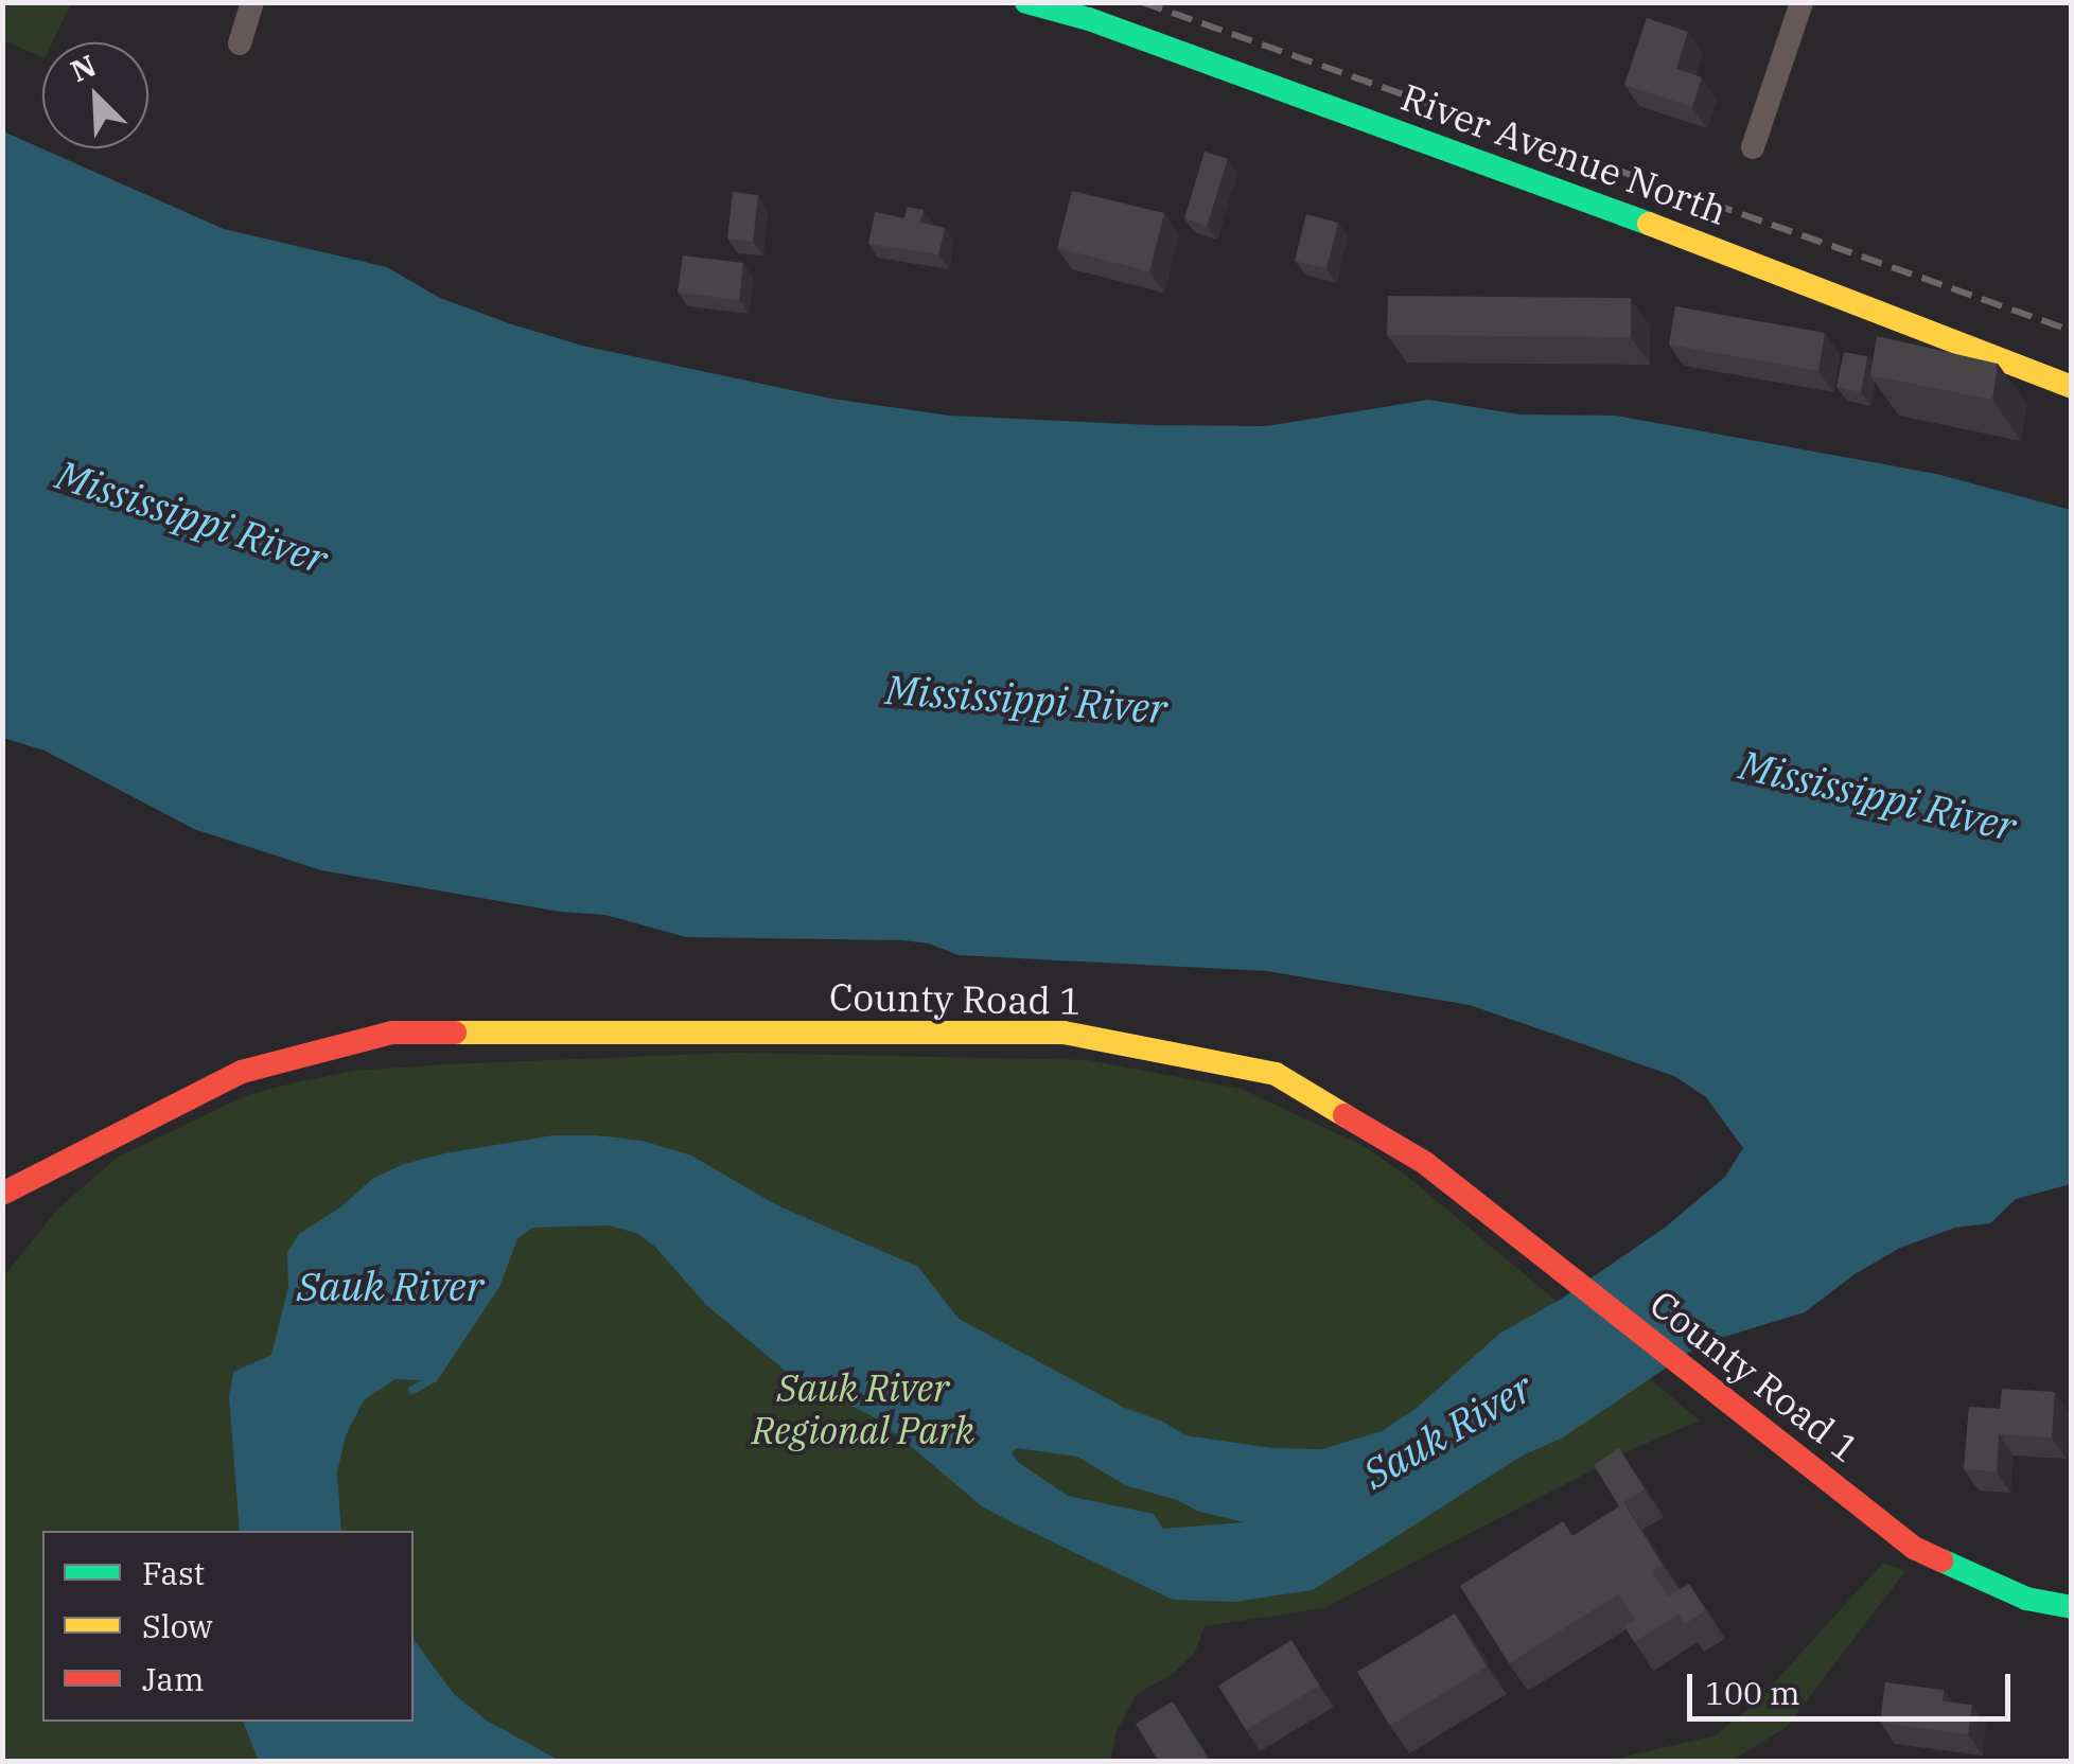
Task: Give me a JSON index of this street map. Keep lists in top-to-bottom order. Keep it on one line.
{"streets":{"street":["River Avenue North","County Road 1"]},"water":["Mississippi River","Sauk River"],"parks":["Sauk River Regional Park"],"legend":["Fast","Slow","Jam"],"scale_bar":"100 m","north":"top left"}
